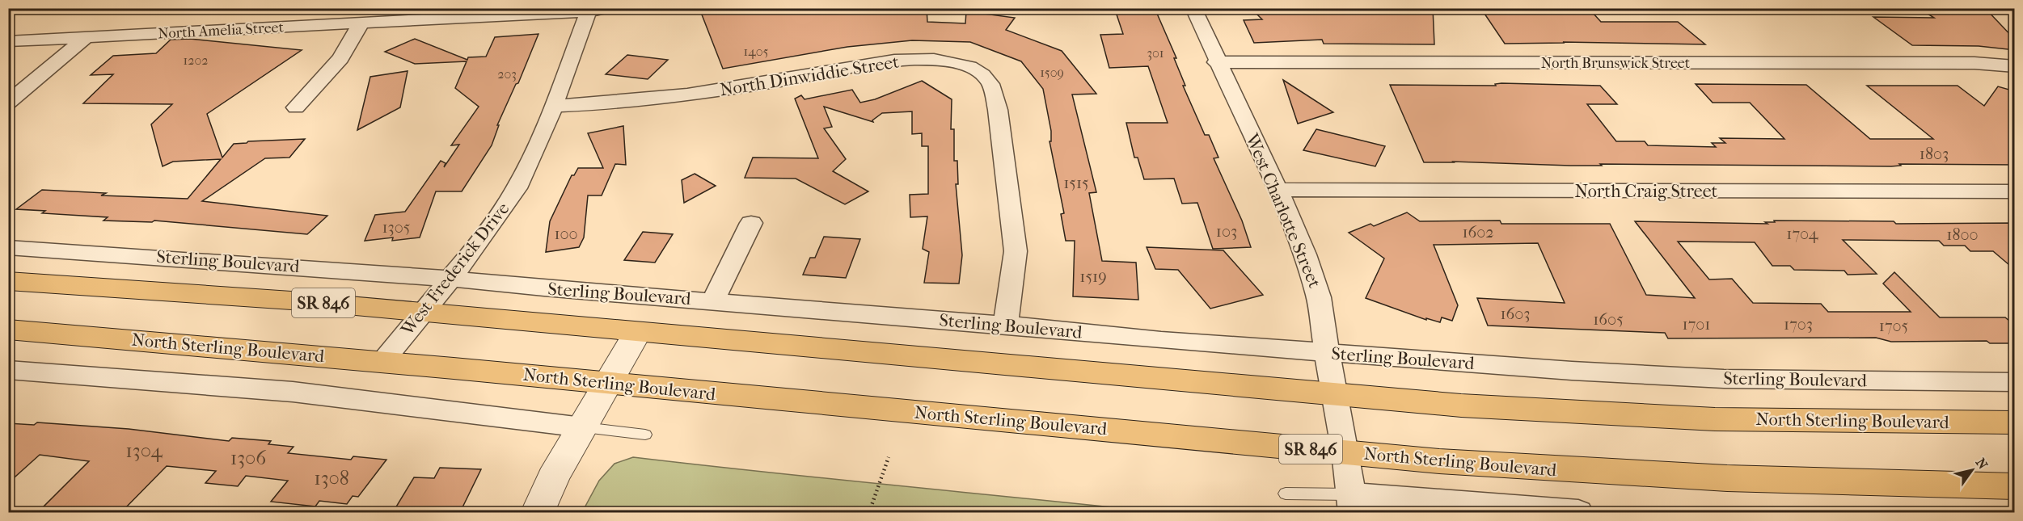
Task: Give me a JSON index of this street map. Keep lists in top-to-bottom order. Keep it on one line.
{"streets":{"main road":["SR 846","North Sterling Boulevard"],"street":["North Amelia Street","North Brunswick Street","North Dinwiddie Street","North Craig Street","West Charlotte Street","Sterling Boulevard","West Frederick Drive"]},"crossings":[["North Amelia Street","West Frederick Drive"],["North Brunswick Street","West Charlotte Street"],["North Dinwiddie Street","Sterling Boulevard"],["North Dinwiddie Street","West Frederick Drive"],["North Craig Street","West Charlotte Street"],["West Charlotte Street","Sterling Boulevard"],["West Charlotte Street","North Sterling Boulevard"],["Sterling Boulevard","West Frederick Drive"],["West Frederick Drive","North Sterling Boulevard"]],"house_numbers":["1405","301","1202","1509","203","1803","1515","1305","103","1602","100","1704","1800","1519","1603","1605","1701","1703","1705","1304","1306","1308"],"north":"top right"}
